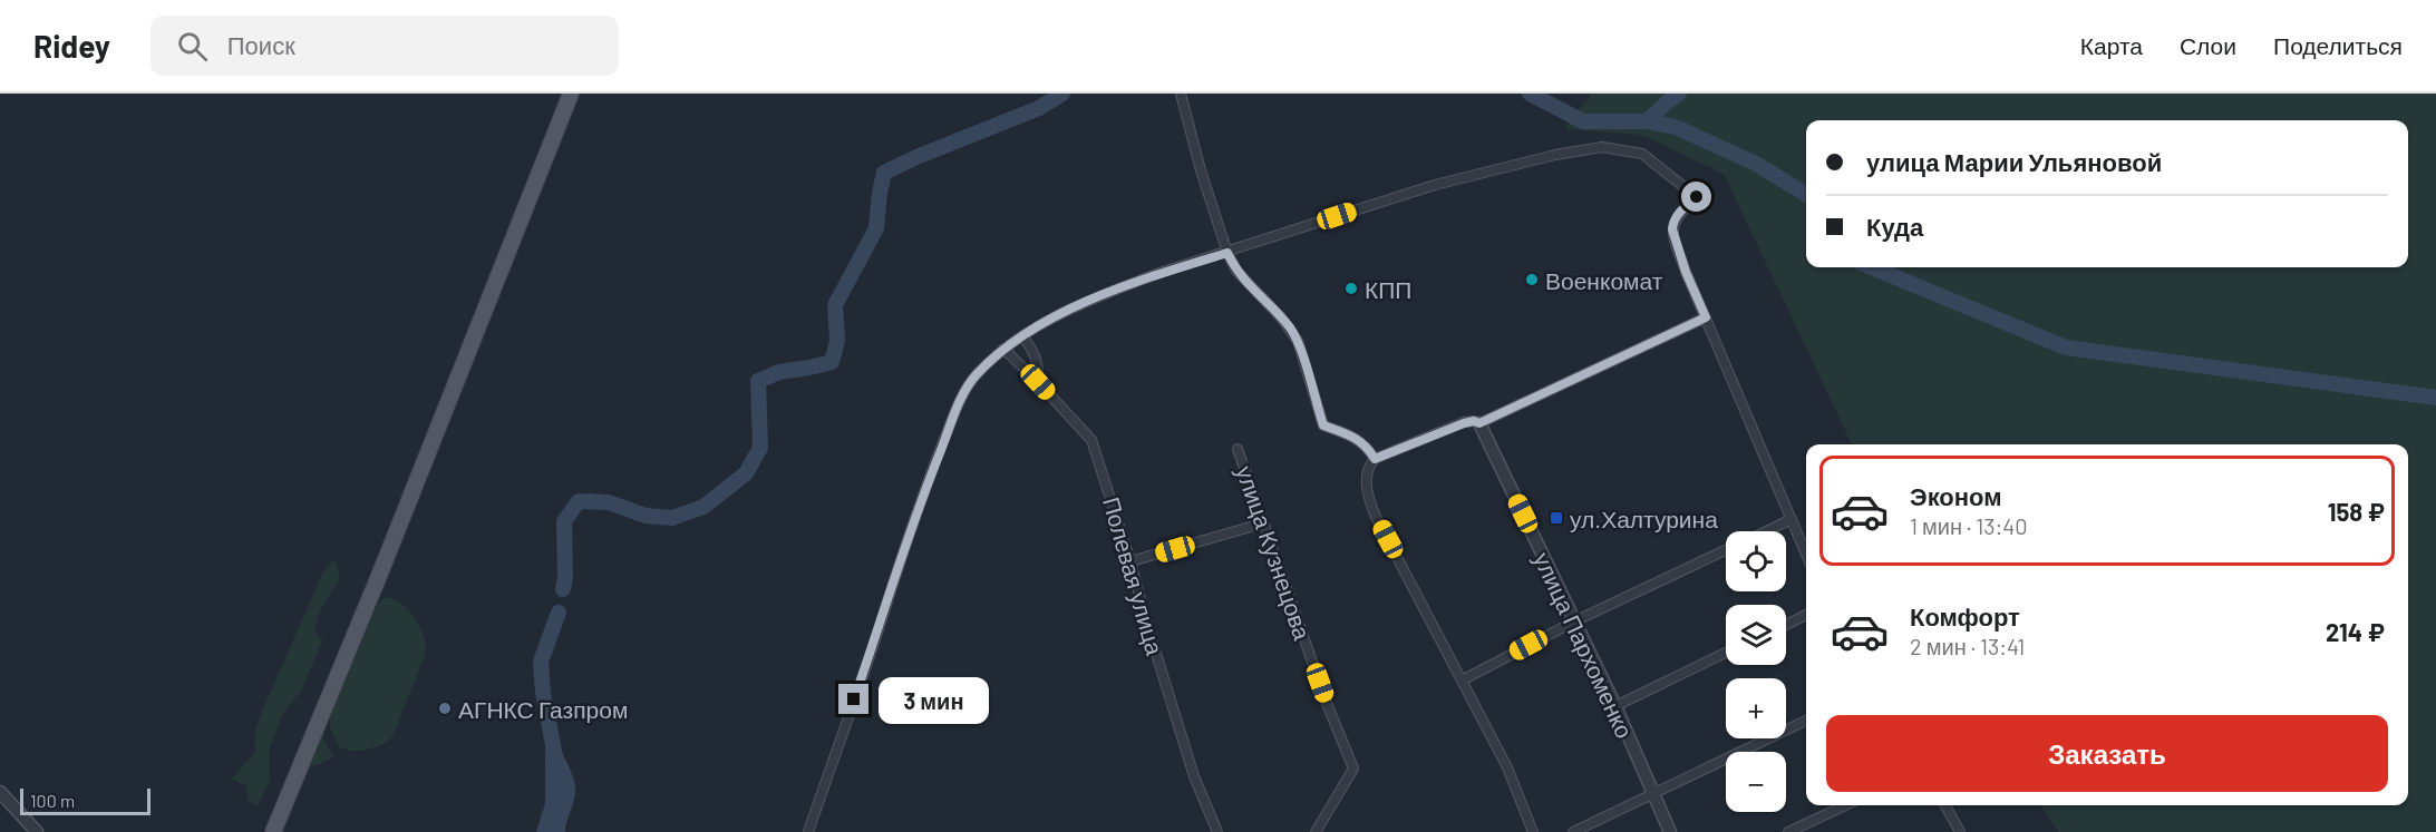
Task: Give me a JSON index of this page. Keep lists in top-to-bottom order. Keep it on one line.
{"streets":{"street":["улица Кузнецова","Полевая улица","улица Пархоменко"]},"places":{"other":["Военкомат","КПП","АГНКС Газпром"],"transit":["ул.Халтурина"]},"scale_bar":"100 m","page":{"header":"Ridey","search":"Поиск","nav":["Карта","Слои","Поделиться"],"banner":["улица Марии Ульяновой","Куда"],"list":[{"name":"Эконом","note":"1 мин · 13:40","value":"158 ₽"},{"name":"Комфорт","note":"2 мин · 13:41","value":"214 ₽"}],"map_buttons":["+","−"],"bubble":"3 мин","buttons":"Заказать","scale":"100 m"}}
